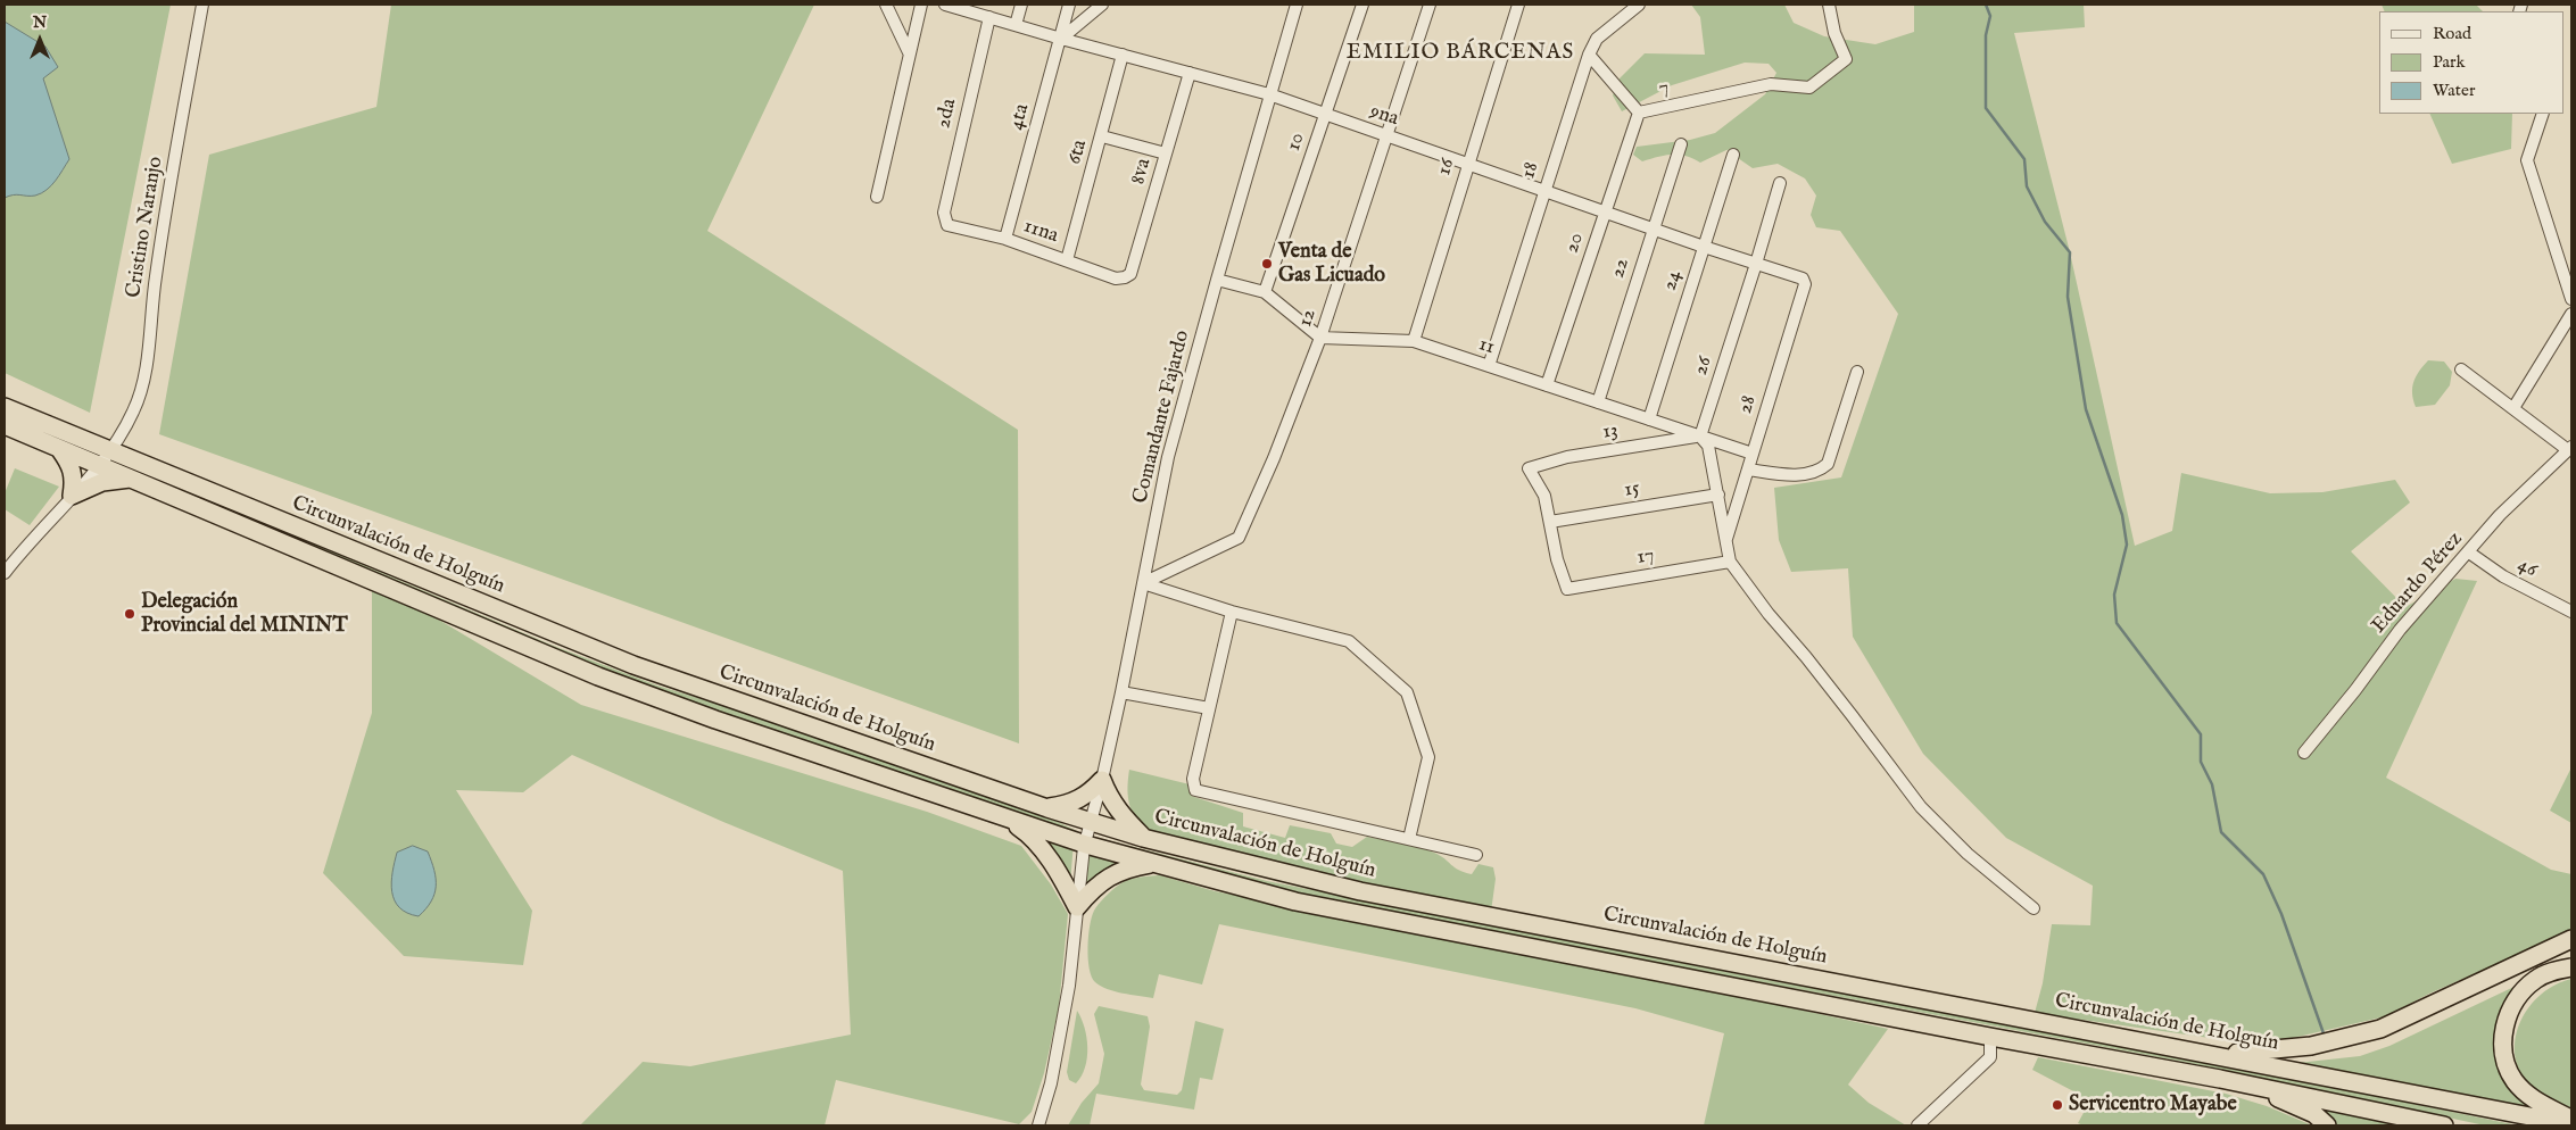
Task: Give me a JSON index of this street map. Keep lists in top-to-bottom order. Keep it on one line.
{"streets":{"highway":["Circunvalación de Holguín"],"street":["7","2da","9na","4ta","10","6ta","16","18","8va","Cristino Naranjo","11na","20","22","24","12","11","26","28","Comandante Fajardo","13","15","17","46","Eduardo Pérez"]},"crossings":[["7","18"],["7","20"],["2da","9na"],["2da","11na"],["9na","4ta"],["9na","10"],["9na","6ta"],["9na","16"],["9na","18"],["9na","8va"],["9na","20"],["9na","22"],["9na","24"],["9na","12"],["9na","26"],["9na","28"],["9na","Comandante Fajardo"],["4ta","11na"],["6ta","11na"],["16","11"],["18","11"],["8va","11na"],["Cristino Naranjo","Circunvalación de Holguín"],["20","11"],["22","11"],["24","11"],["12","11"],["12","Comandante Fajardo"],["11","26"],["11","28"],["11","13"],["26","13"],["Comandante Fajardo","Circunvalación de Holguín"],["13","15"],["13","17"],["15","17"],["46","Eduardo Pérez"]],"districts":["EMILIO BÁRCENAS"],"places":["Venta de Gas Licuado","Delegación Provincial del MININT","Servicentro Mayabe"],"legend":["Road","Park","Water"],"north":"top"}
